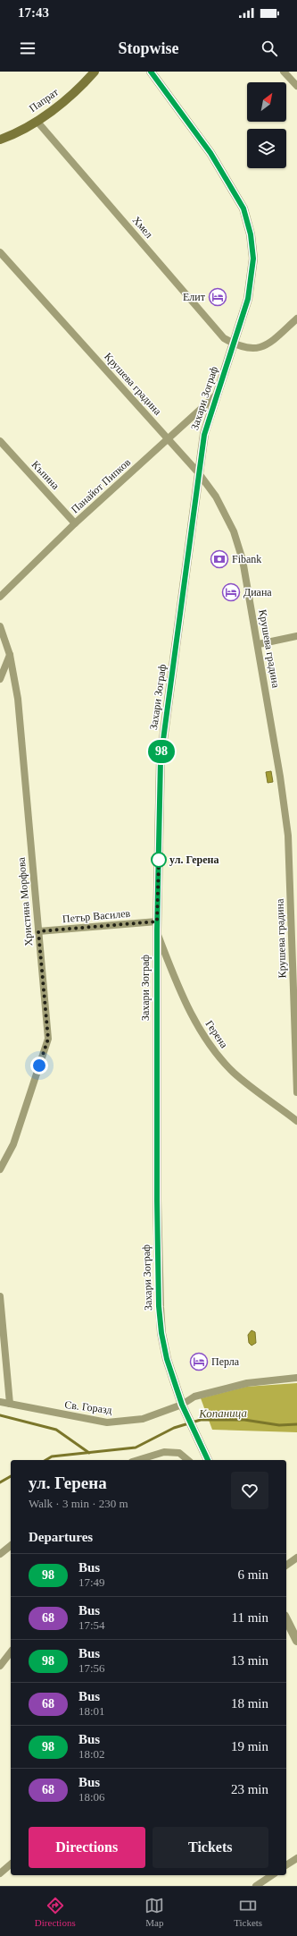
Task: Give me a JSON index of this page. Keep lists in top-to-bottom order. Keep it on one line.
{"streets":{"main road":["Папрат"],"street":["Хмел","Крушева градина","Захари Зограф","Къпина","Панайот Пипков","Христина Морфова","Петър Василев","Герена","Св. Горазд"]},"crossings":[["Папрат","Хмел"],["Хмел","Захари Зограф"],["Крушева градина","Захари Зограф"],["Крушева градина","Панайот Пипков"],["Захари Зограф","Панайот Пипков"],["Захари Зограф","Петър Василев"],["Захари Зограф","Герена"],["Захари Зограф","Св. Горазд"],["Къпина","Панайот Пипков"],["Христина Морфова","Петър Василев"]],"water":["Копаница"],"places":{"hotel":["Елит","Диана","Перла"],"bank":["Fibank"],"other":["ул. Герена"]},"lines":["bus line 98"],"north":"top right","page":{"status":"17:43","header":"Stopwise","on_map":"98","heading":[["ул. Герена","Walk · 3 min · 230 m"],"Departures"],"list":[{"mark":"98","name":"Bus","note":"17:49","value":"6 min"},{"mark":"68","name":"Bus","note":"17:54","value":"11 min"},{"mark":"98","name":"Bus","note":"17:56","value":"13 min"},{"mark":"68","name":"Bus","note":"18:01","value":"18 min"},{"mark":"98","name":"Bus","note":"18:02","value":"19 min"},{"mark":"68","name":"Bus","note":"18:06","value":"23 min"}],"buttons":["Directions","Tickets"],"tabs":["Directions","Map","Tickets"]}}
